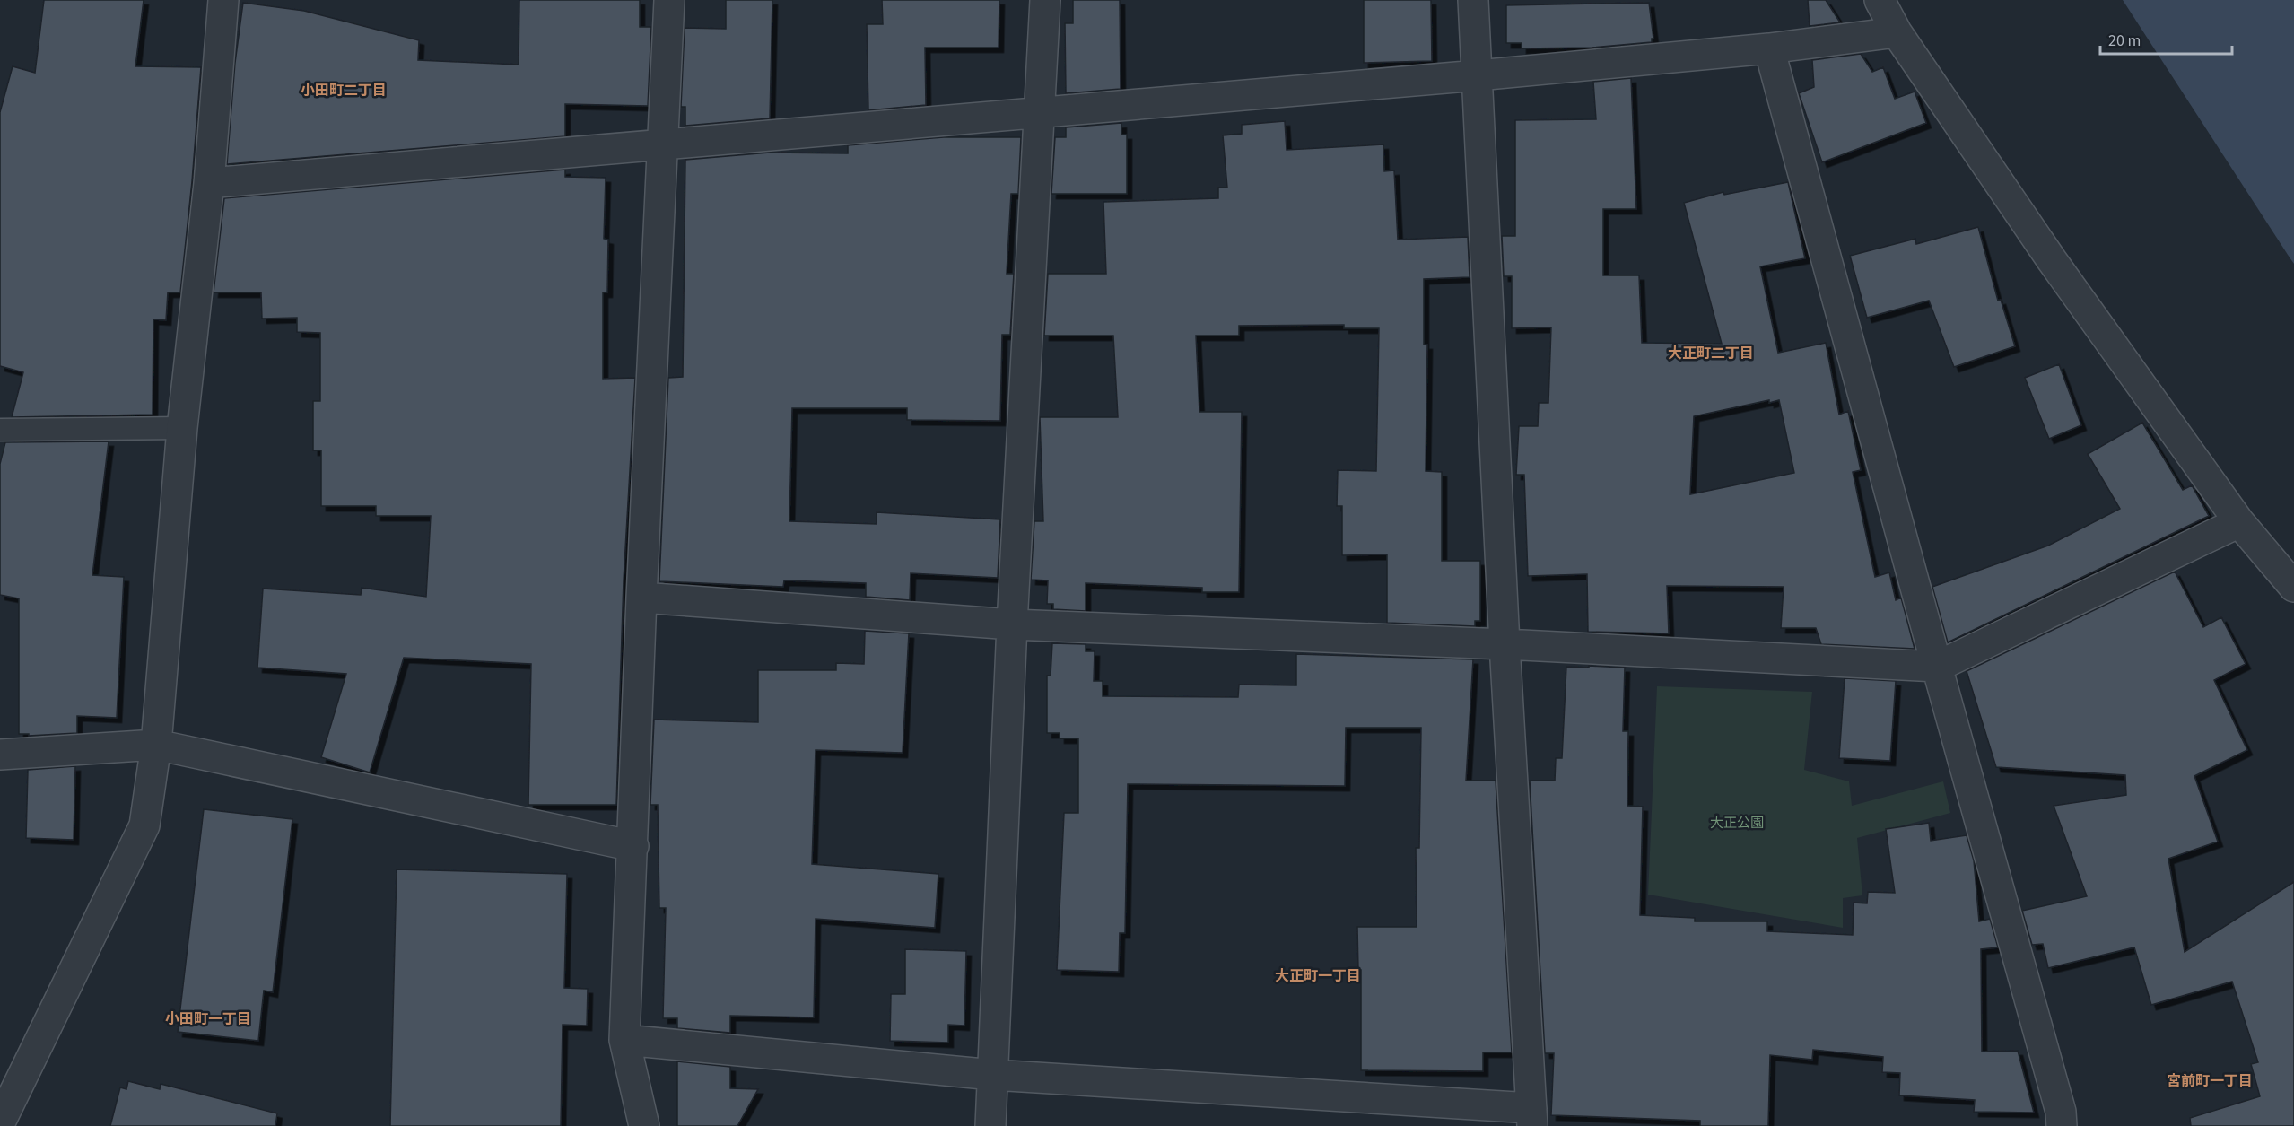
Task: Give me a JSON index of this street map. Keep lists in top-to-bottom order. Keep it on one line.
{"districts":["小田町二丁目","大正町二丁目","大正町一丁目","小田町一丁目","宮前町一丁目"],"parks":["大正公園"],"scale_bar":"20 m"}
